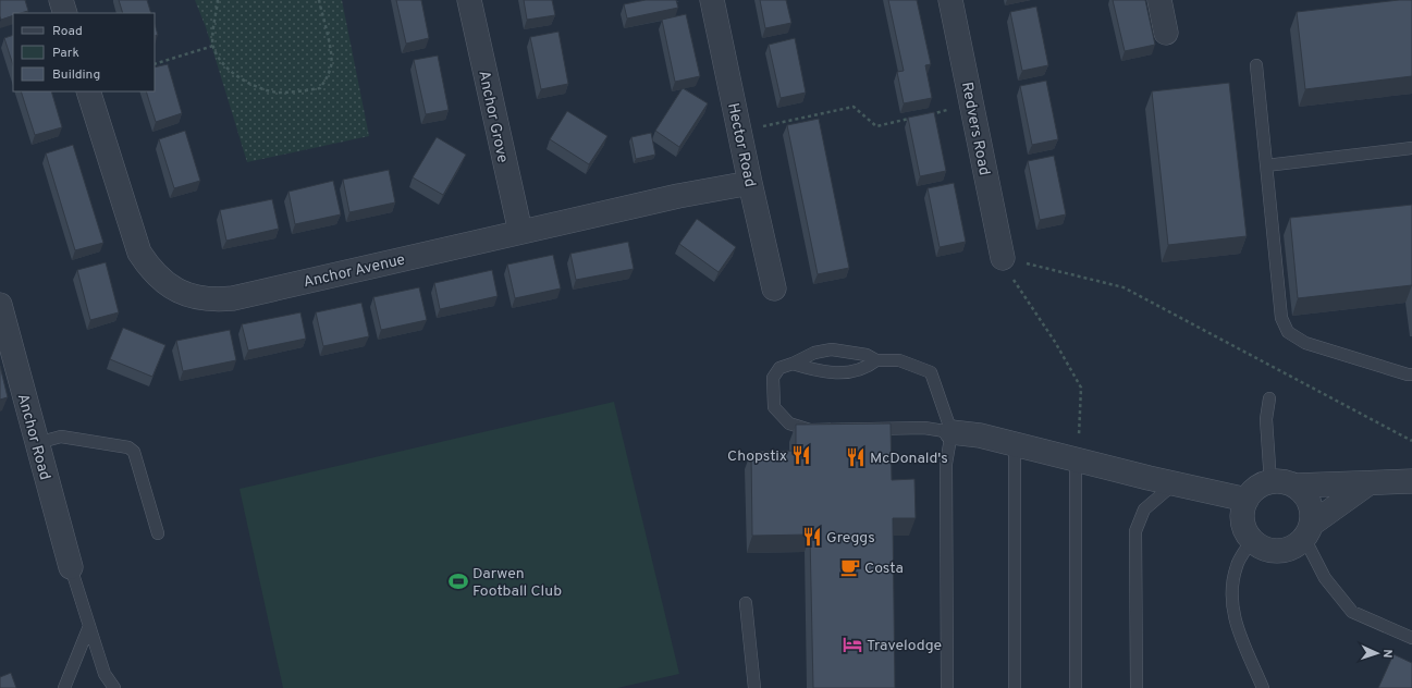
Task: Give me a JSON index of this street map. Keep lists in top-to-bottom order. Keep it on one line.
{"streets":{"street":["Anchor Grove","Redvers Road","Hector Road","Anchor Avenue","Anchor Road"]},"crossings":[["Anchor Grove","Anchor Avenue"],["Hector Road","Anchor Avenue"]],"places":{"restaurant":["Chopstix","McDonald's","Greggs"],"cafe":["Costa"],"sports":["Darwen Football Club"],"hotel":["Travelodge"]},"legend":["Road","Park","Building"],"north":"right"}
